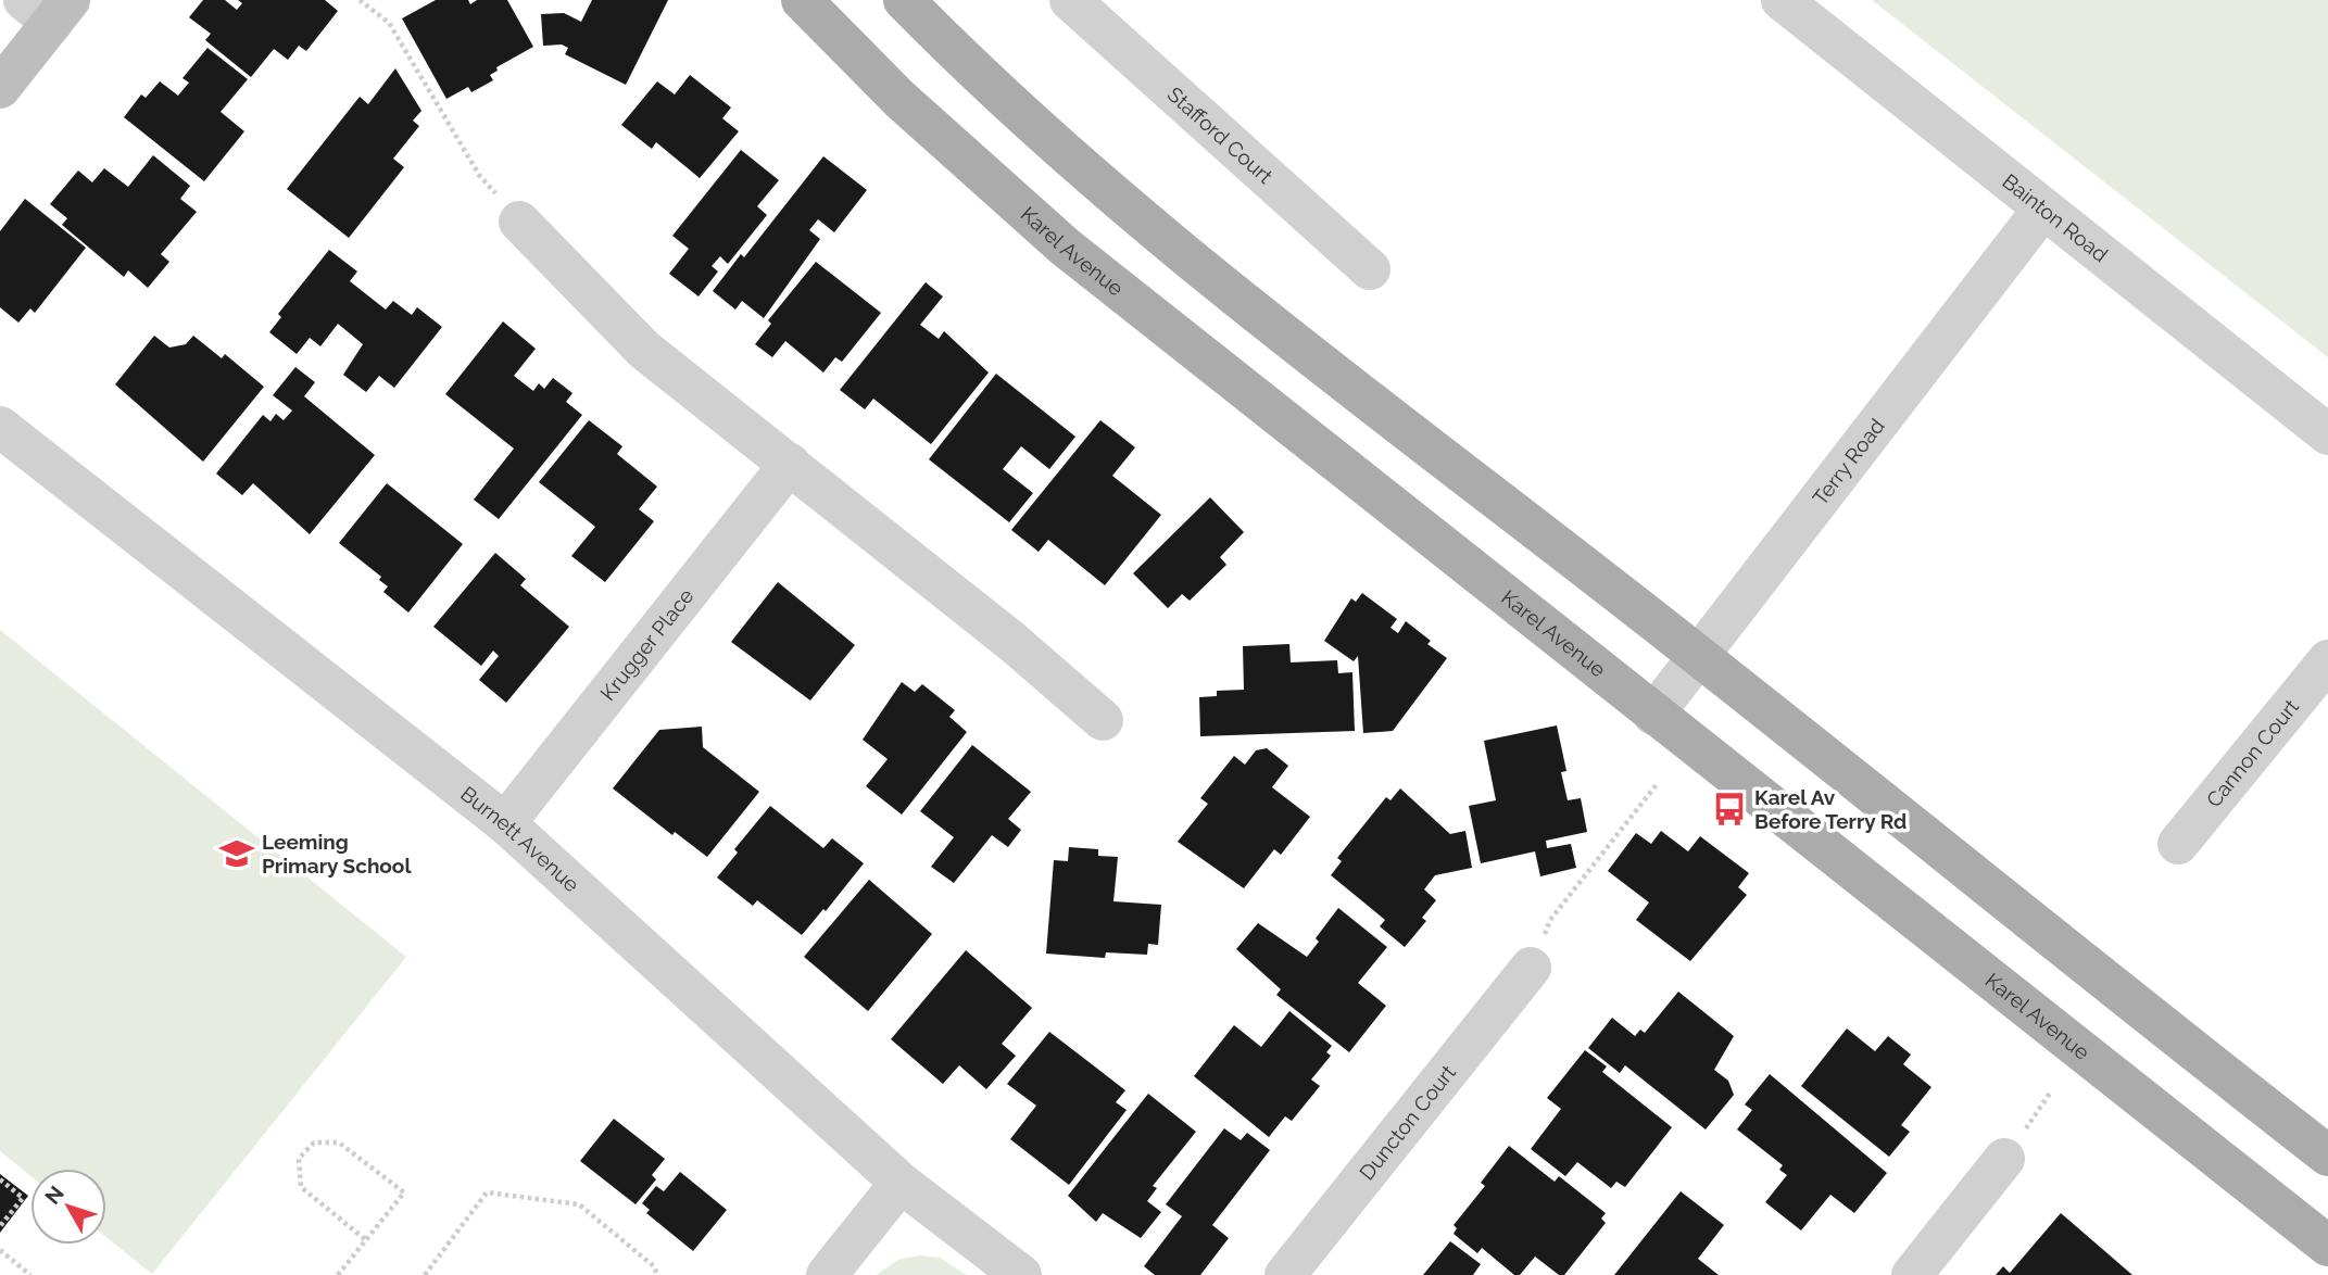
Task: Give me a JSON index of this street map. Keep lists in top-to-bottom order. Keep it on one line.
{"streets":{"main road":["Karel Avenue"],"street":["Stafford Court","Bainton Road","Terry Road","Krugger Place","Cannon Court","Burnett Avenue","Duncton Court"]},"crossings":[["Bainton Road","Terry Road"],["Karel Avenue","Terry Road"],["Krugger Place","Burnett Avenue"]],"places":{"bus stop":["Karel Av Before Terry Rd"],"school or university":["Leeming Primary School"]},"north":"top left"}
